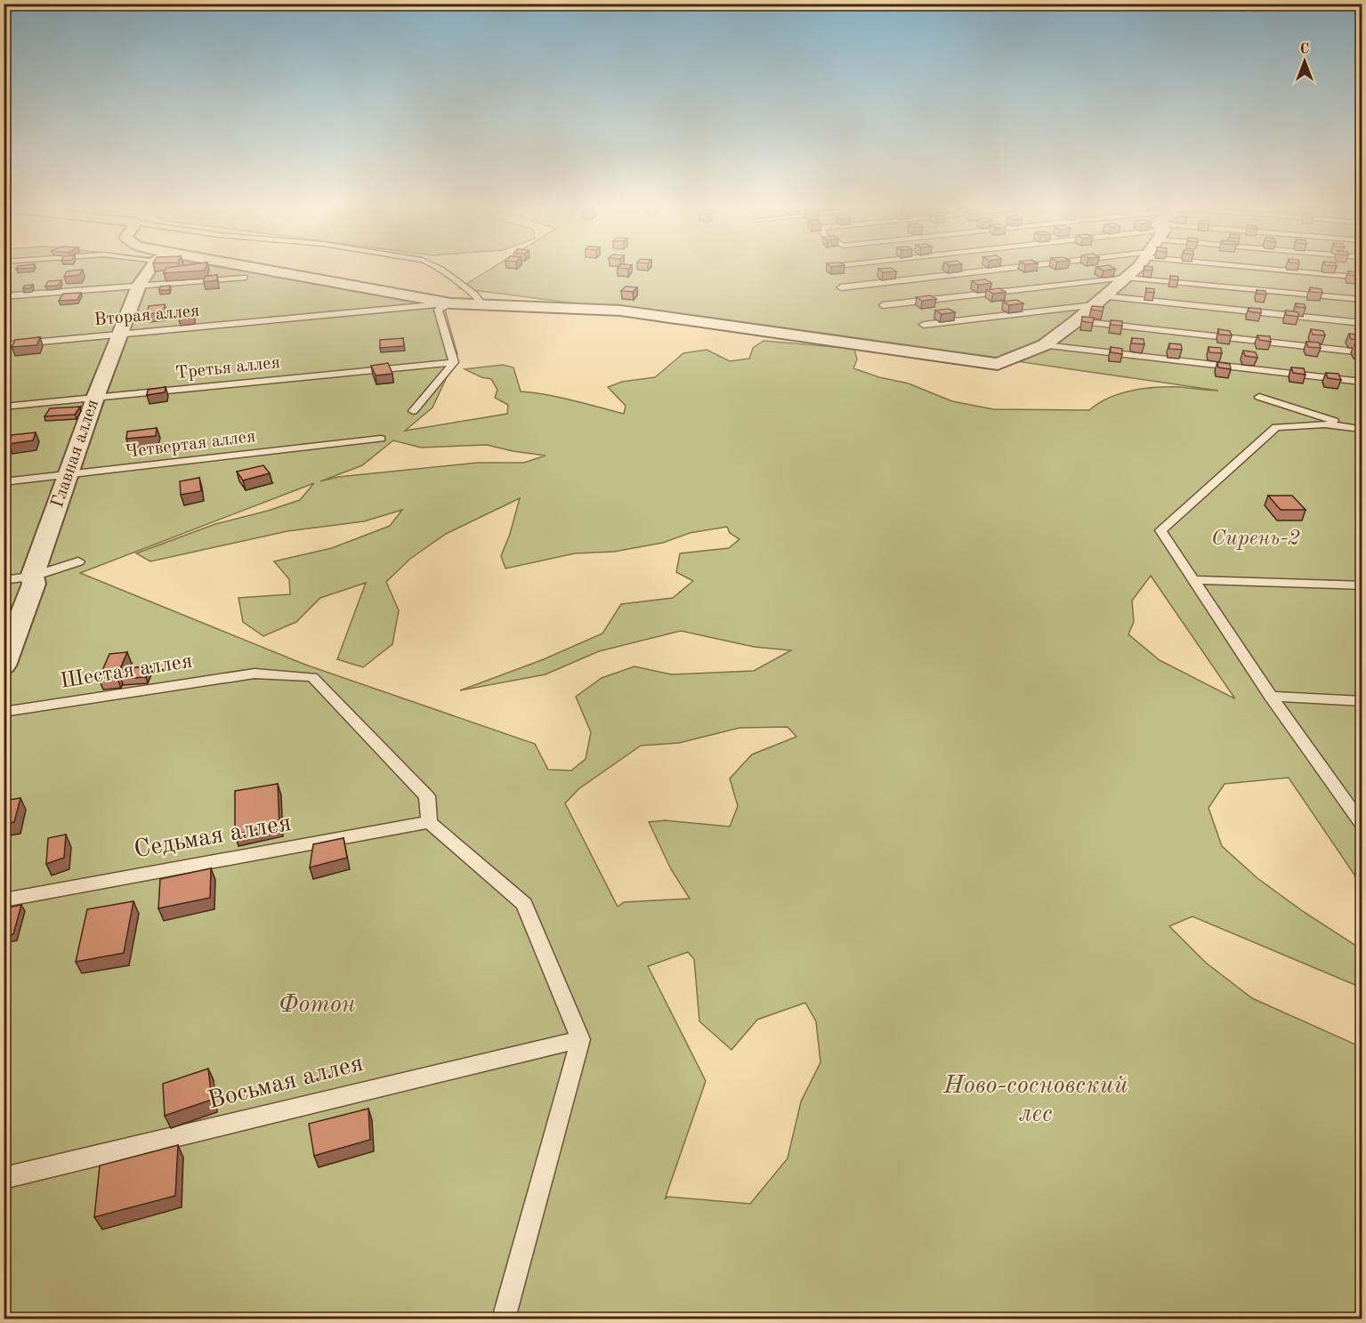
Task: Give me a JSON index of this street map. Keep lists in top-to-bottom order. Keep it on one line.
{"streets":{"street":["Главная аллея"],"lane":["Вторая аллея","Третья аллея","Четвертая аллея","Шестая аллея","Седьмая аллея","Восьмая аллея"]},"crossings":[["Вторая аллея","Главная аллея"],["Третья аллея","Главная аллея"],["Четвертая аллея","Главная аллея"],["Шестая аллея","Седьмая аллея"]],"parks":["Сирень-2","Фотон","Ново-сосновский лес"],"north":"top"}
